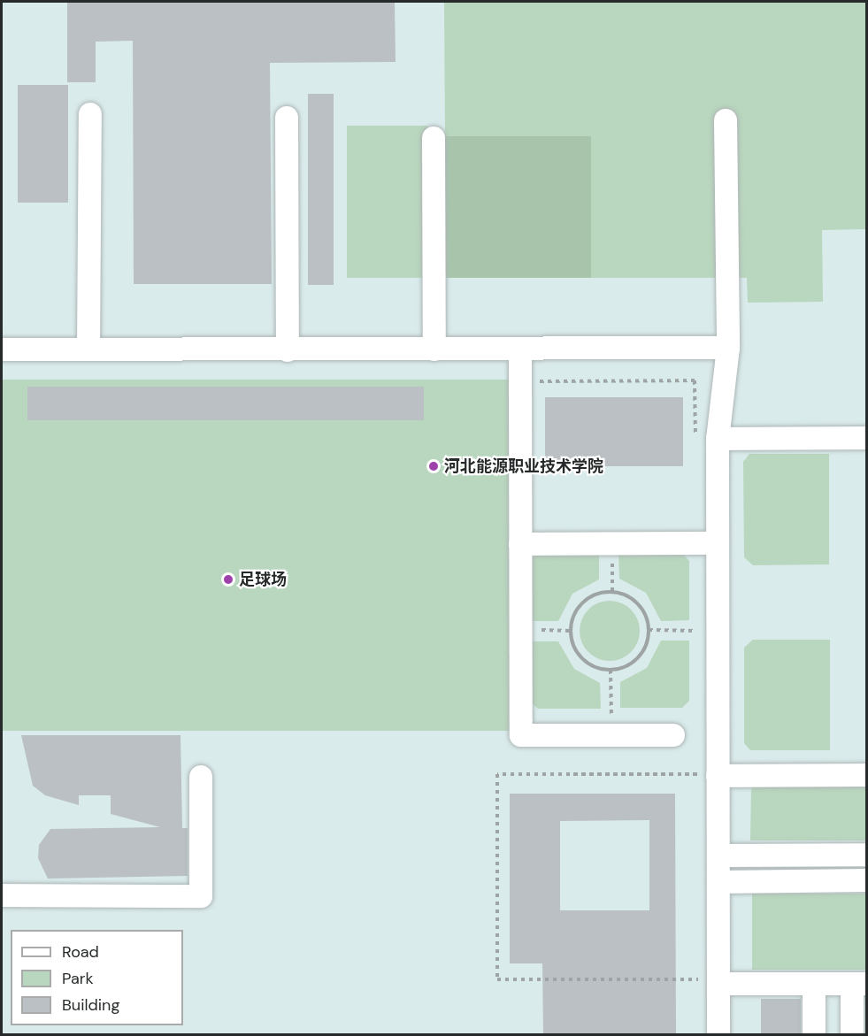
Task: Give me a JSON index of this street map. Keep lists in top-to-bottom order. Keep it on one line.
{"places":["河北能源职业技术学院","足球场"],"legend":["Road","Park","Building"]}
